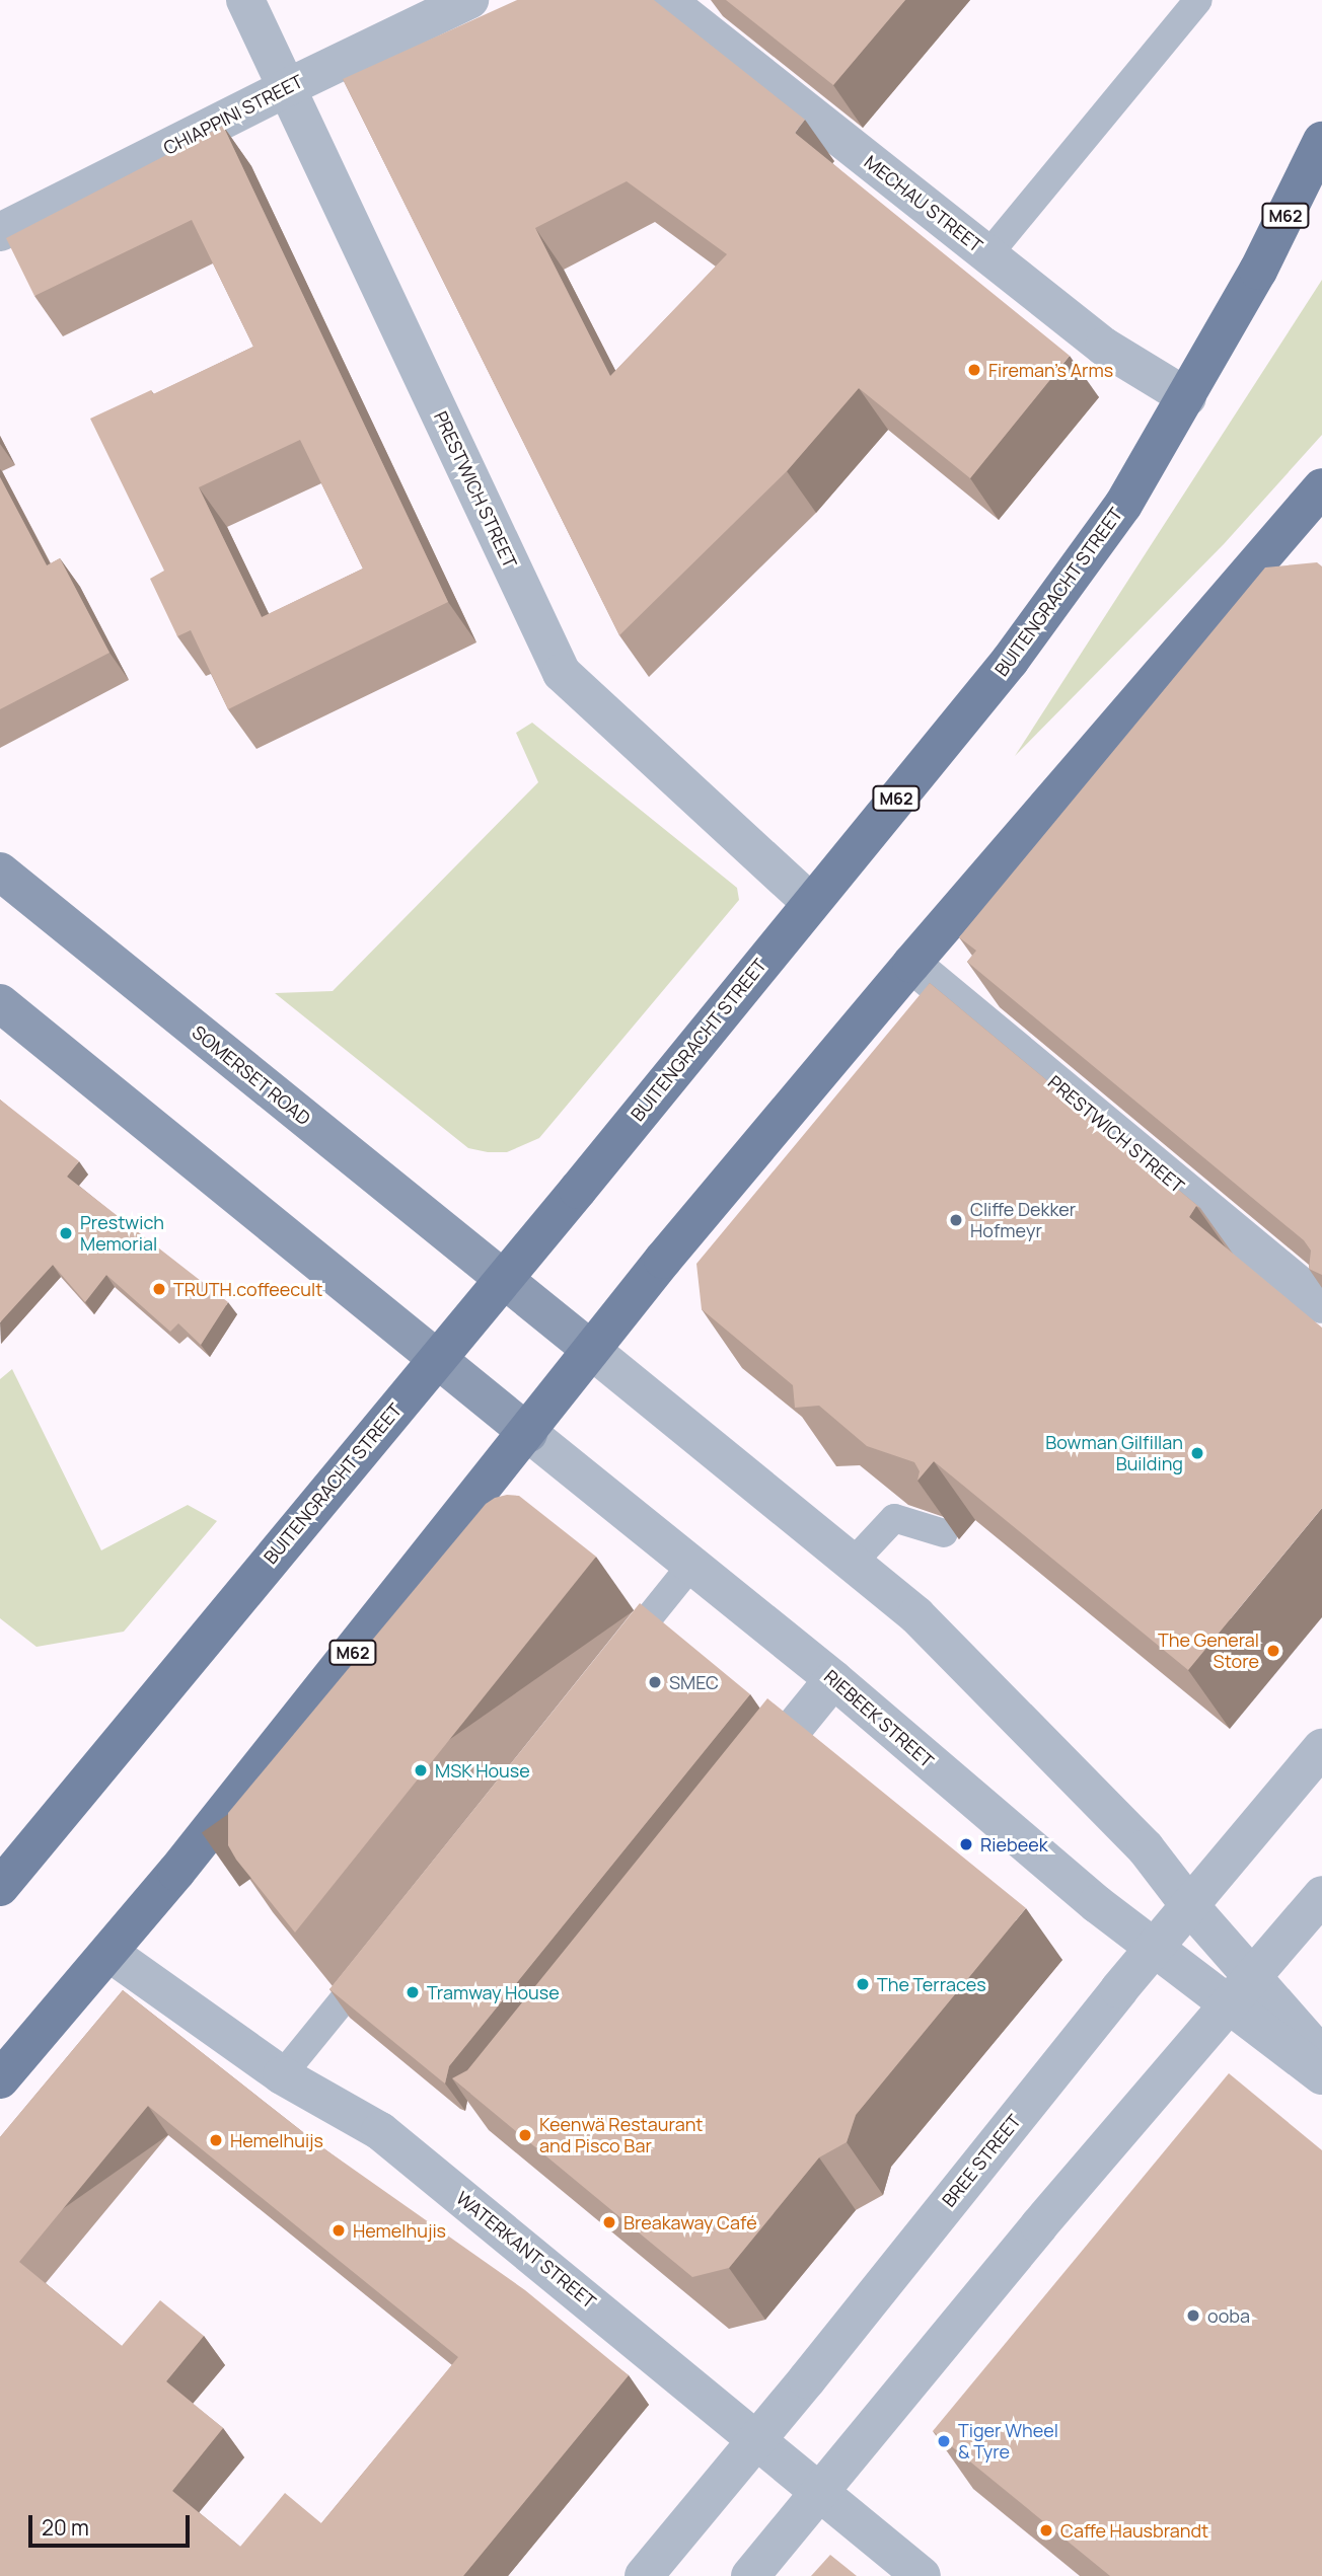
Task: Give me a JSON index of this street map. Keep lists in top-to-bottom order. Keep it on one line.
{"streets":{"main road":["M62","BUITENGRACHT STREET","SOMERSET ROAD","RIEBEEK STREET"],"street":["CHIAPPINI STREET","MECHAU STREET","PRESTWICH STREET","BREE STREET","WATERKANT STREET"]},"crossings":[["CHIAPPINI STREET","PRESTWICH STREET"],["MECHAU STREET","BUITENGRACHT STREET"],["M62","PRESTWICH STREET"],["M62","RIEBEEK STREET"],["M62","WATERKANT STREET"],["PRESTWICH STREET","BUITENGRACHT STREET"],["BUITENGRACHT STREET","SOMERSET ROAD"],["BUITENGRACHT STREET","RIEBEEK STREET"],["SOMERSET ROAD","RIEBEEK STREET"],["RIEBEEK STREET","BREE STREET"],["BREE STREET","WATERKANT STREET"]],"places":["Fireman's Arms","Cliffe Dekker Hofmeyr","Prestwich Memorial","TRUTH.coffeecult","Bowman Gilfillan Building","The General Store","SMEC","MSK House","Riebeek","The Terraces","Tramway House","Keenwä Restaurant and Pisco Bar","Hemelhuijs","Breakaway Café","Hemelhujis","ooba","Tiger Wheel & Tyre","Caffe Hausbrandt"],"scale_bar":"20 m"}
